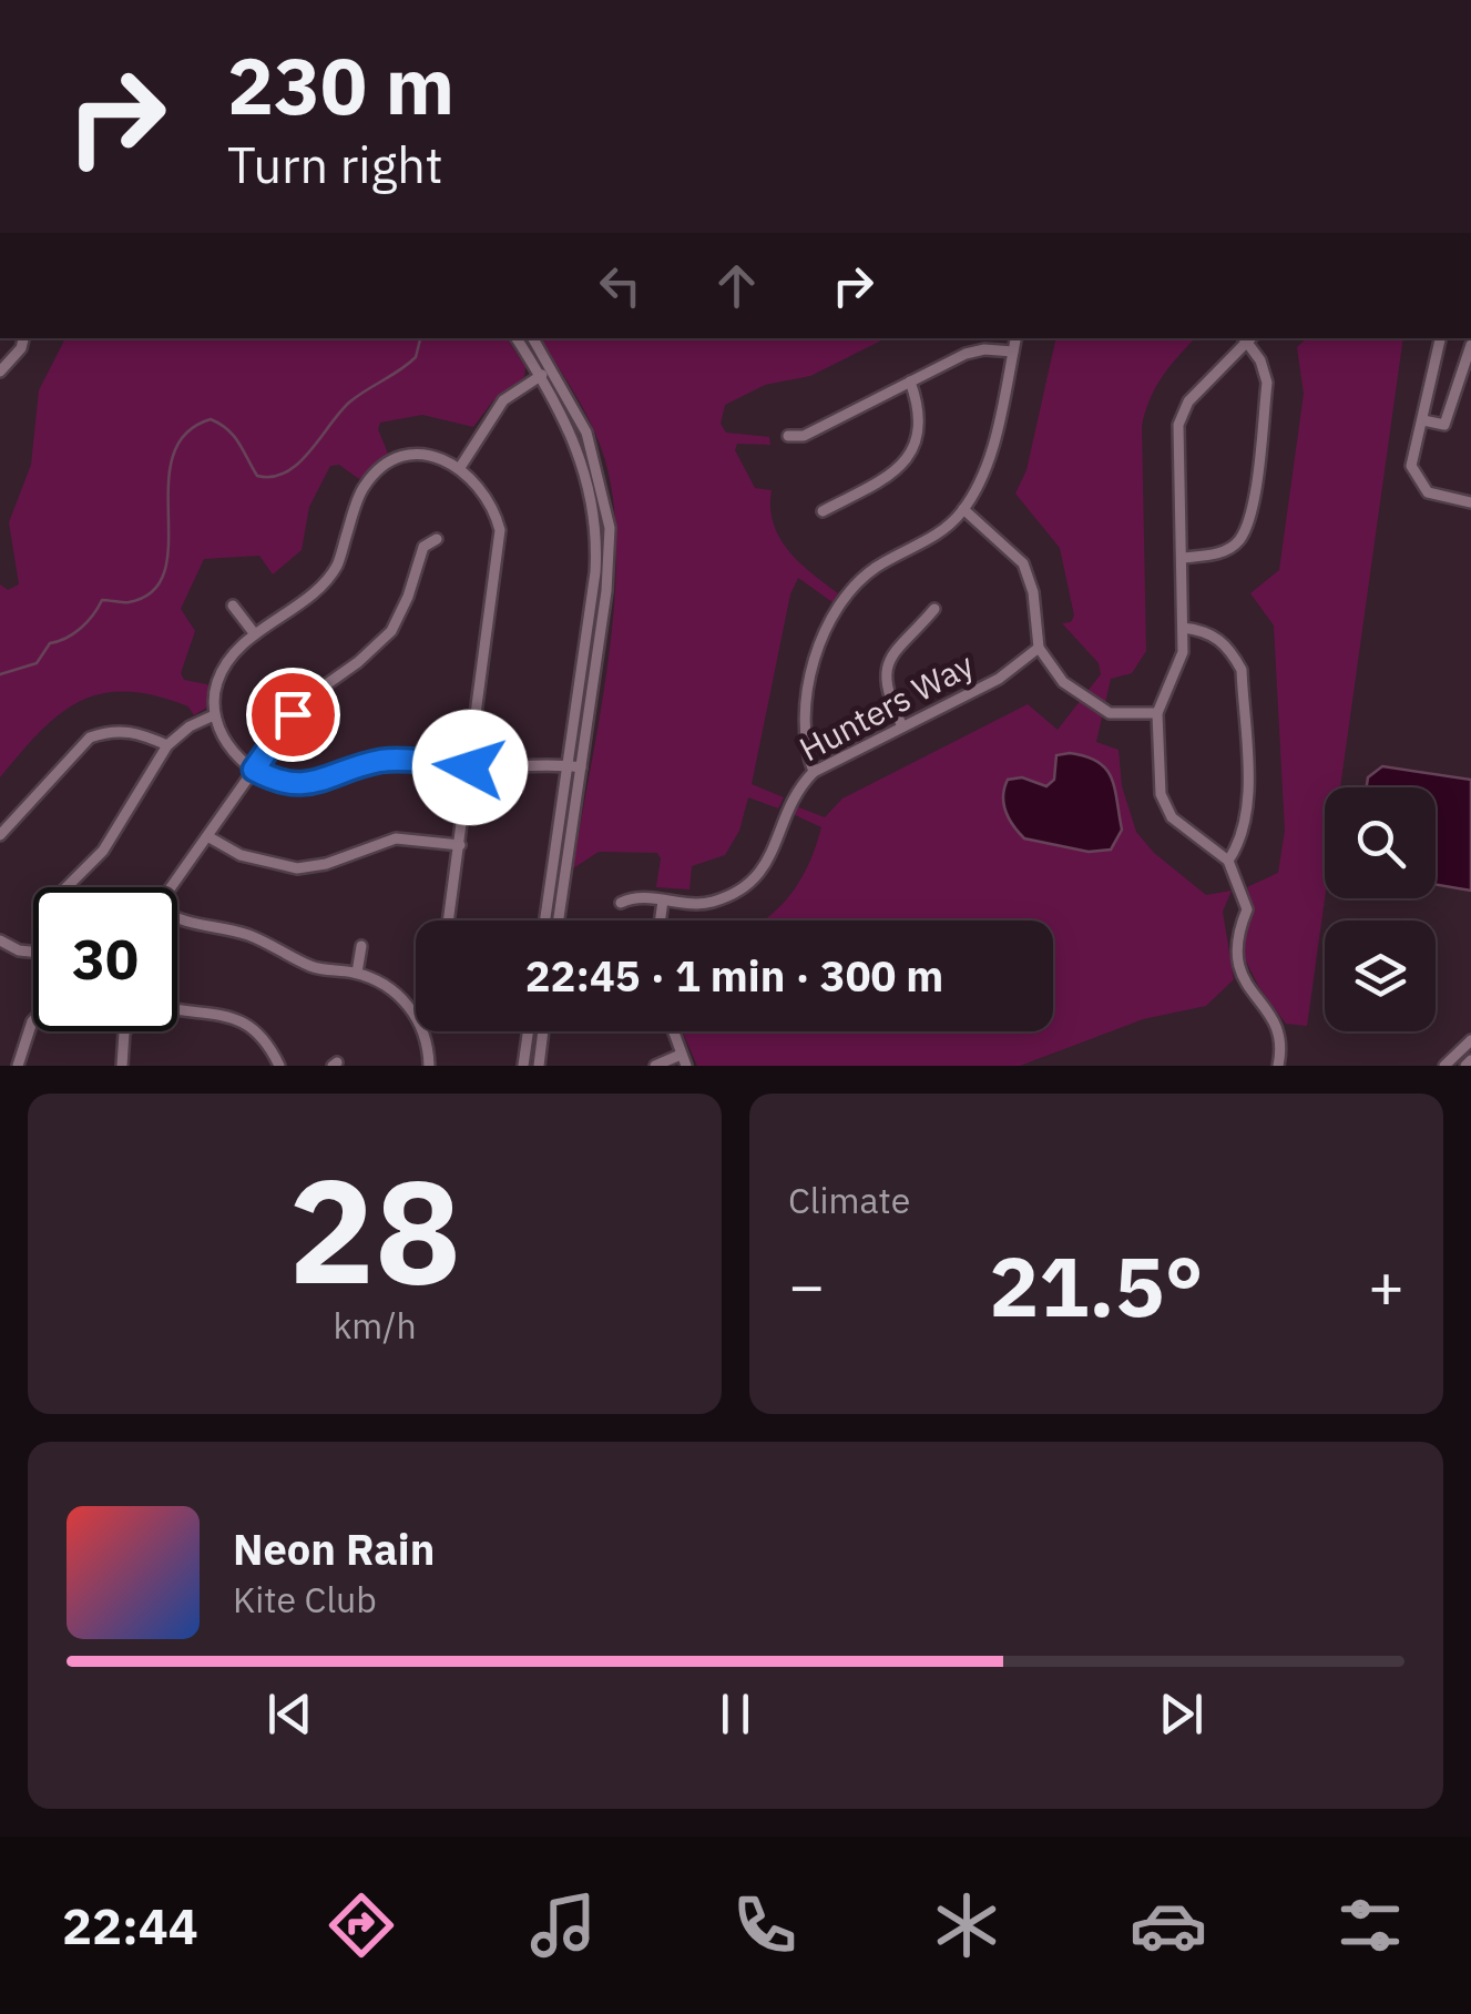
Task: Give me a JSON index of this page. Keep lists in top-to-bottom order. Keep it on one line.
{"streets":{"street":["Hunters Way"]},"page":{"turn":["230 m","Turn right"],"limit":"30","trip":"22:45 · 1 min · 300 m","tile":[["28","km/h"],"Climate"],"heat":["−","21.5°","+"],"song":["Neon Rain","Kite Club"],"tabs":"22:44"}}
